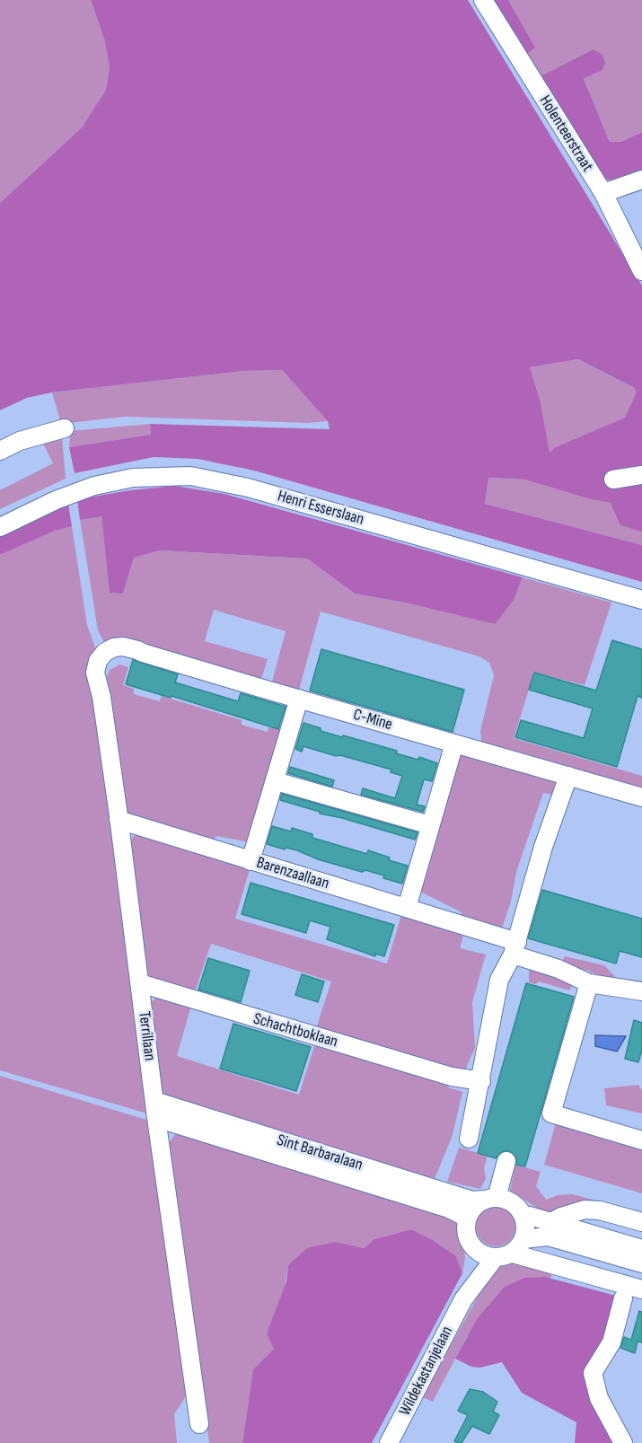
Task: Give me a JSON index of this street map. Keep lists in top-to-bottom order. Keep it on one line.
{"streets":{"street":["Holenteerstraat","Henri Esserslaan","C-Mine","Barenzaallaan","Schachtboklaan","Terrillaan","Sint Barbaralaan","Wildekastanjelaan"]},"crossings":[["C-Mine","Terrillaan"],["Barenzaallaan","Terrillaan"],["Schachtboklaan","Terrillaan"],["Terrillaan","Sint Barbaralaan"],["Sint Barbaralaan","Wildekastanjelaan"]]}
